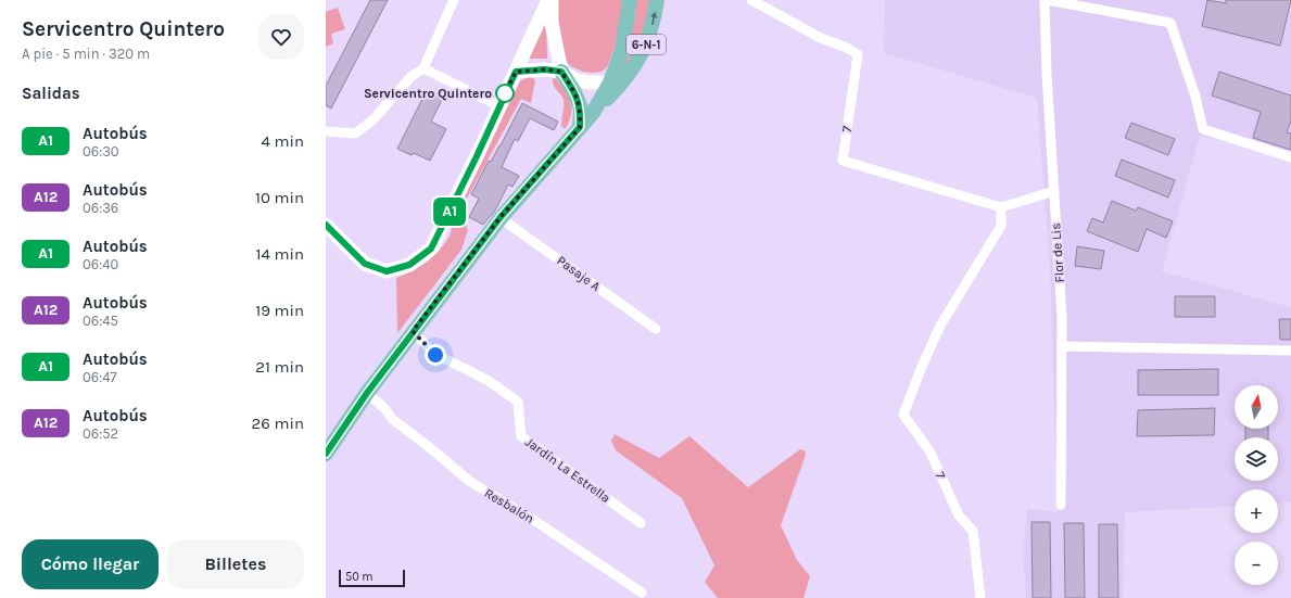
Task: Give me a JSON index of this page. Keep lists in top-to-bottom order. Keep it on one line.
{"streets":{"main road":["6-N-1"],"street":["7","Flor de Lis","Pasaje A","Jardín La Estrella","Resbalón"]},"places":["Servicentro Quintero"],"lines":["bus line A1"],"scale_bar":"50 m","north":"top","page":{"heading":[["Servicentro Quintero","A pie · 5 min · 320 m"],"Salidas"],"on_map":"A1","list":[{"mark":"A1","name":"Autobús","note":"06:30","value":"4 min"},{"mark":"A12","name":"Autobús","note":"06:36","value":"10 min"},{"mark":"A1","name":"Autobús","note":"06:40","value":"14 min"},{"mark":"A12","name":"Autobús","note":"06:45","value":"19 min"},{"mark":"A1","name":"Autobús","note":"06:47","value":"21 min"},{"mark":"A12","name":"Autobús","note":"06:52","value":"26 min"}],"map_buttons":["+","−"],"buttons":["Cómo llegar","Billetes"],"scale":"50 m"}}
